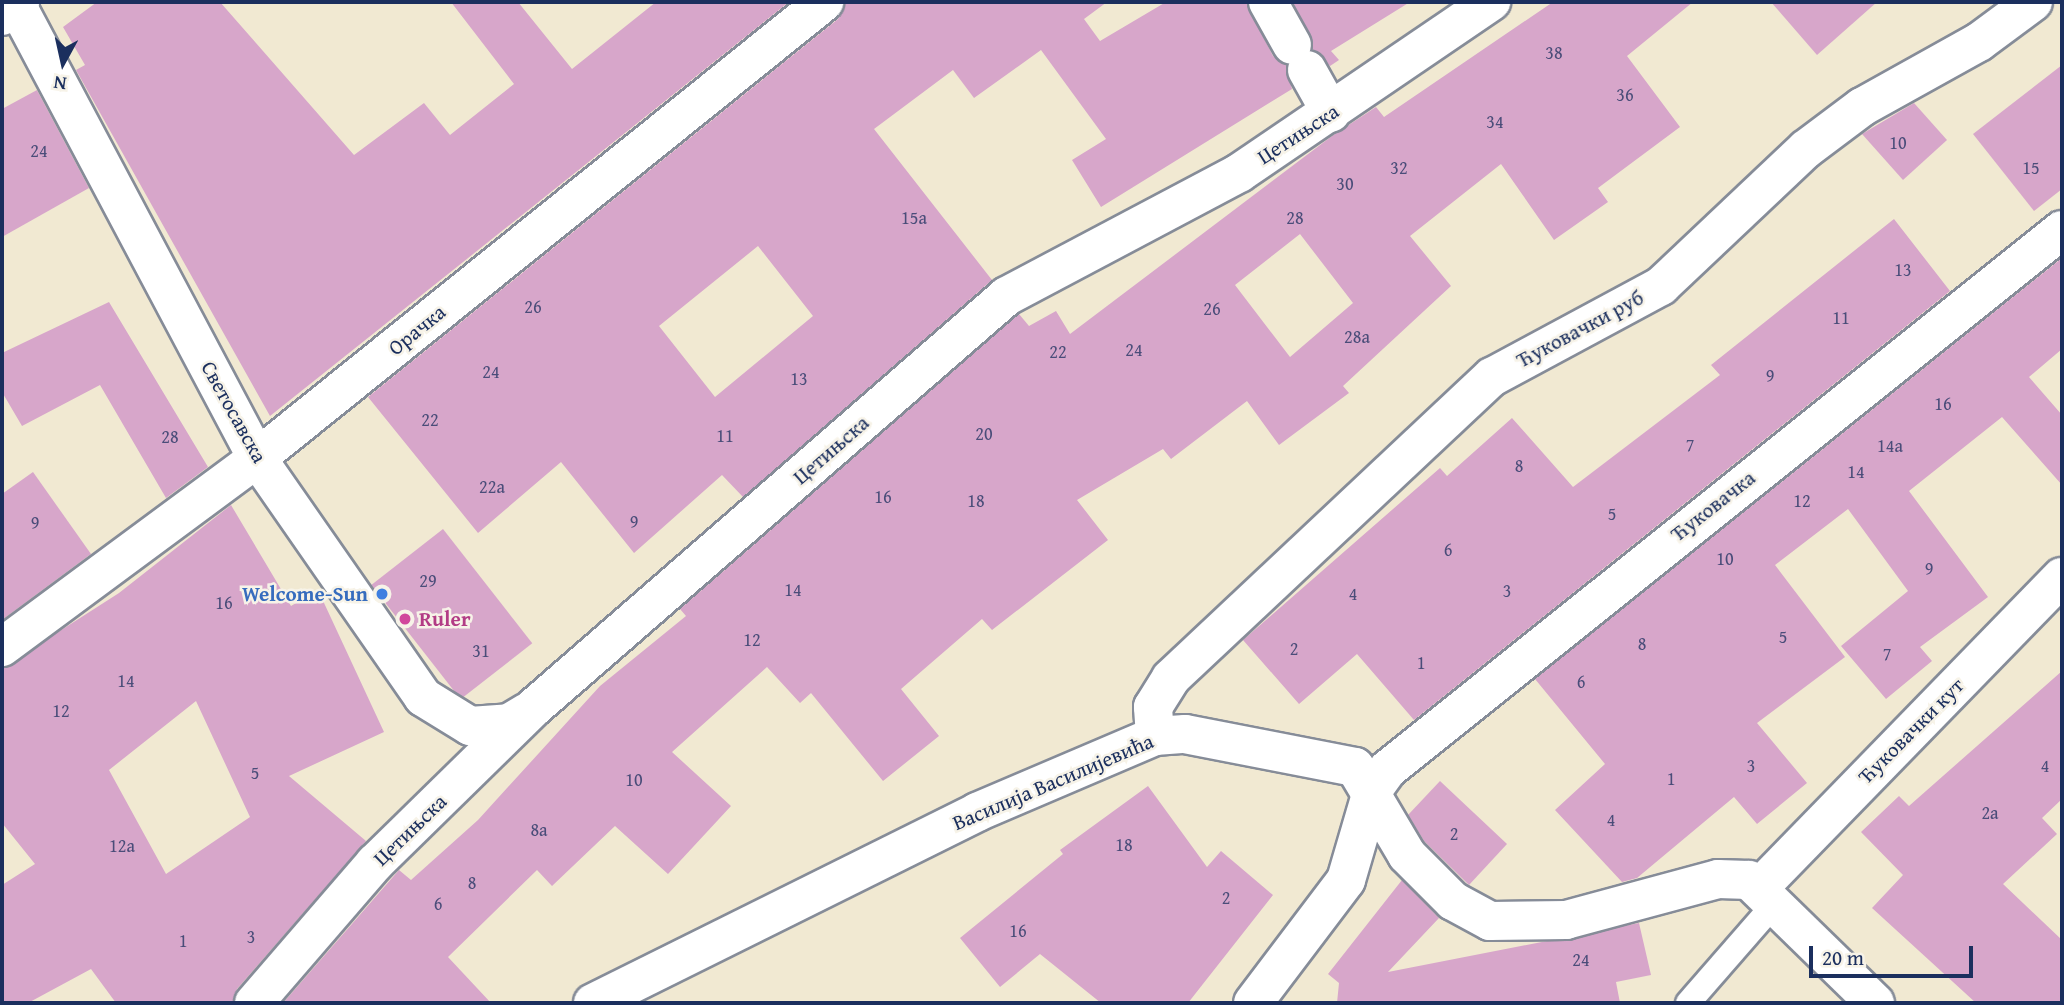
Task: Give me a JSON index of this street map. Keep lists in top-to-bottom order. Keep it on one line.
{"streets":{"street":["Цетињска","Ћуковачки руб","Орачка","Светосавска","Ћуковачка","Ћуковачки кут","Василија Василијевића"]},"crossings":[["Цетињска","Светосавска"],["Ћуковачки руб","Василија Василијевића"],["Орачка","Светосавска"],["Ћуковачка","Василија Василијевића"],["Ћуковачки кут","Василија Василијевића"]],"places":["Welcome-Sun","Ruler"],"house_numbers":["38","36","34","10","24","32","15","30","15a","28","13","26","26","11","28a","24","22","24","9","13","16","22","20","11","28","7","14a","8","14","22a","16","18","12","5","9","9","6","10","9","29","14","3","4","16","5","12","8","2","31","7","1","14","6","12","3","4","5","1","10","2a","4","8a","2","18","12a","8","2","6","16","3","1","24"],"scale_bar":"20 m","north":"bottom"}
